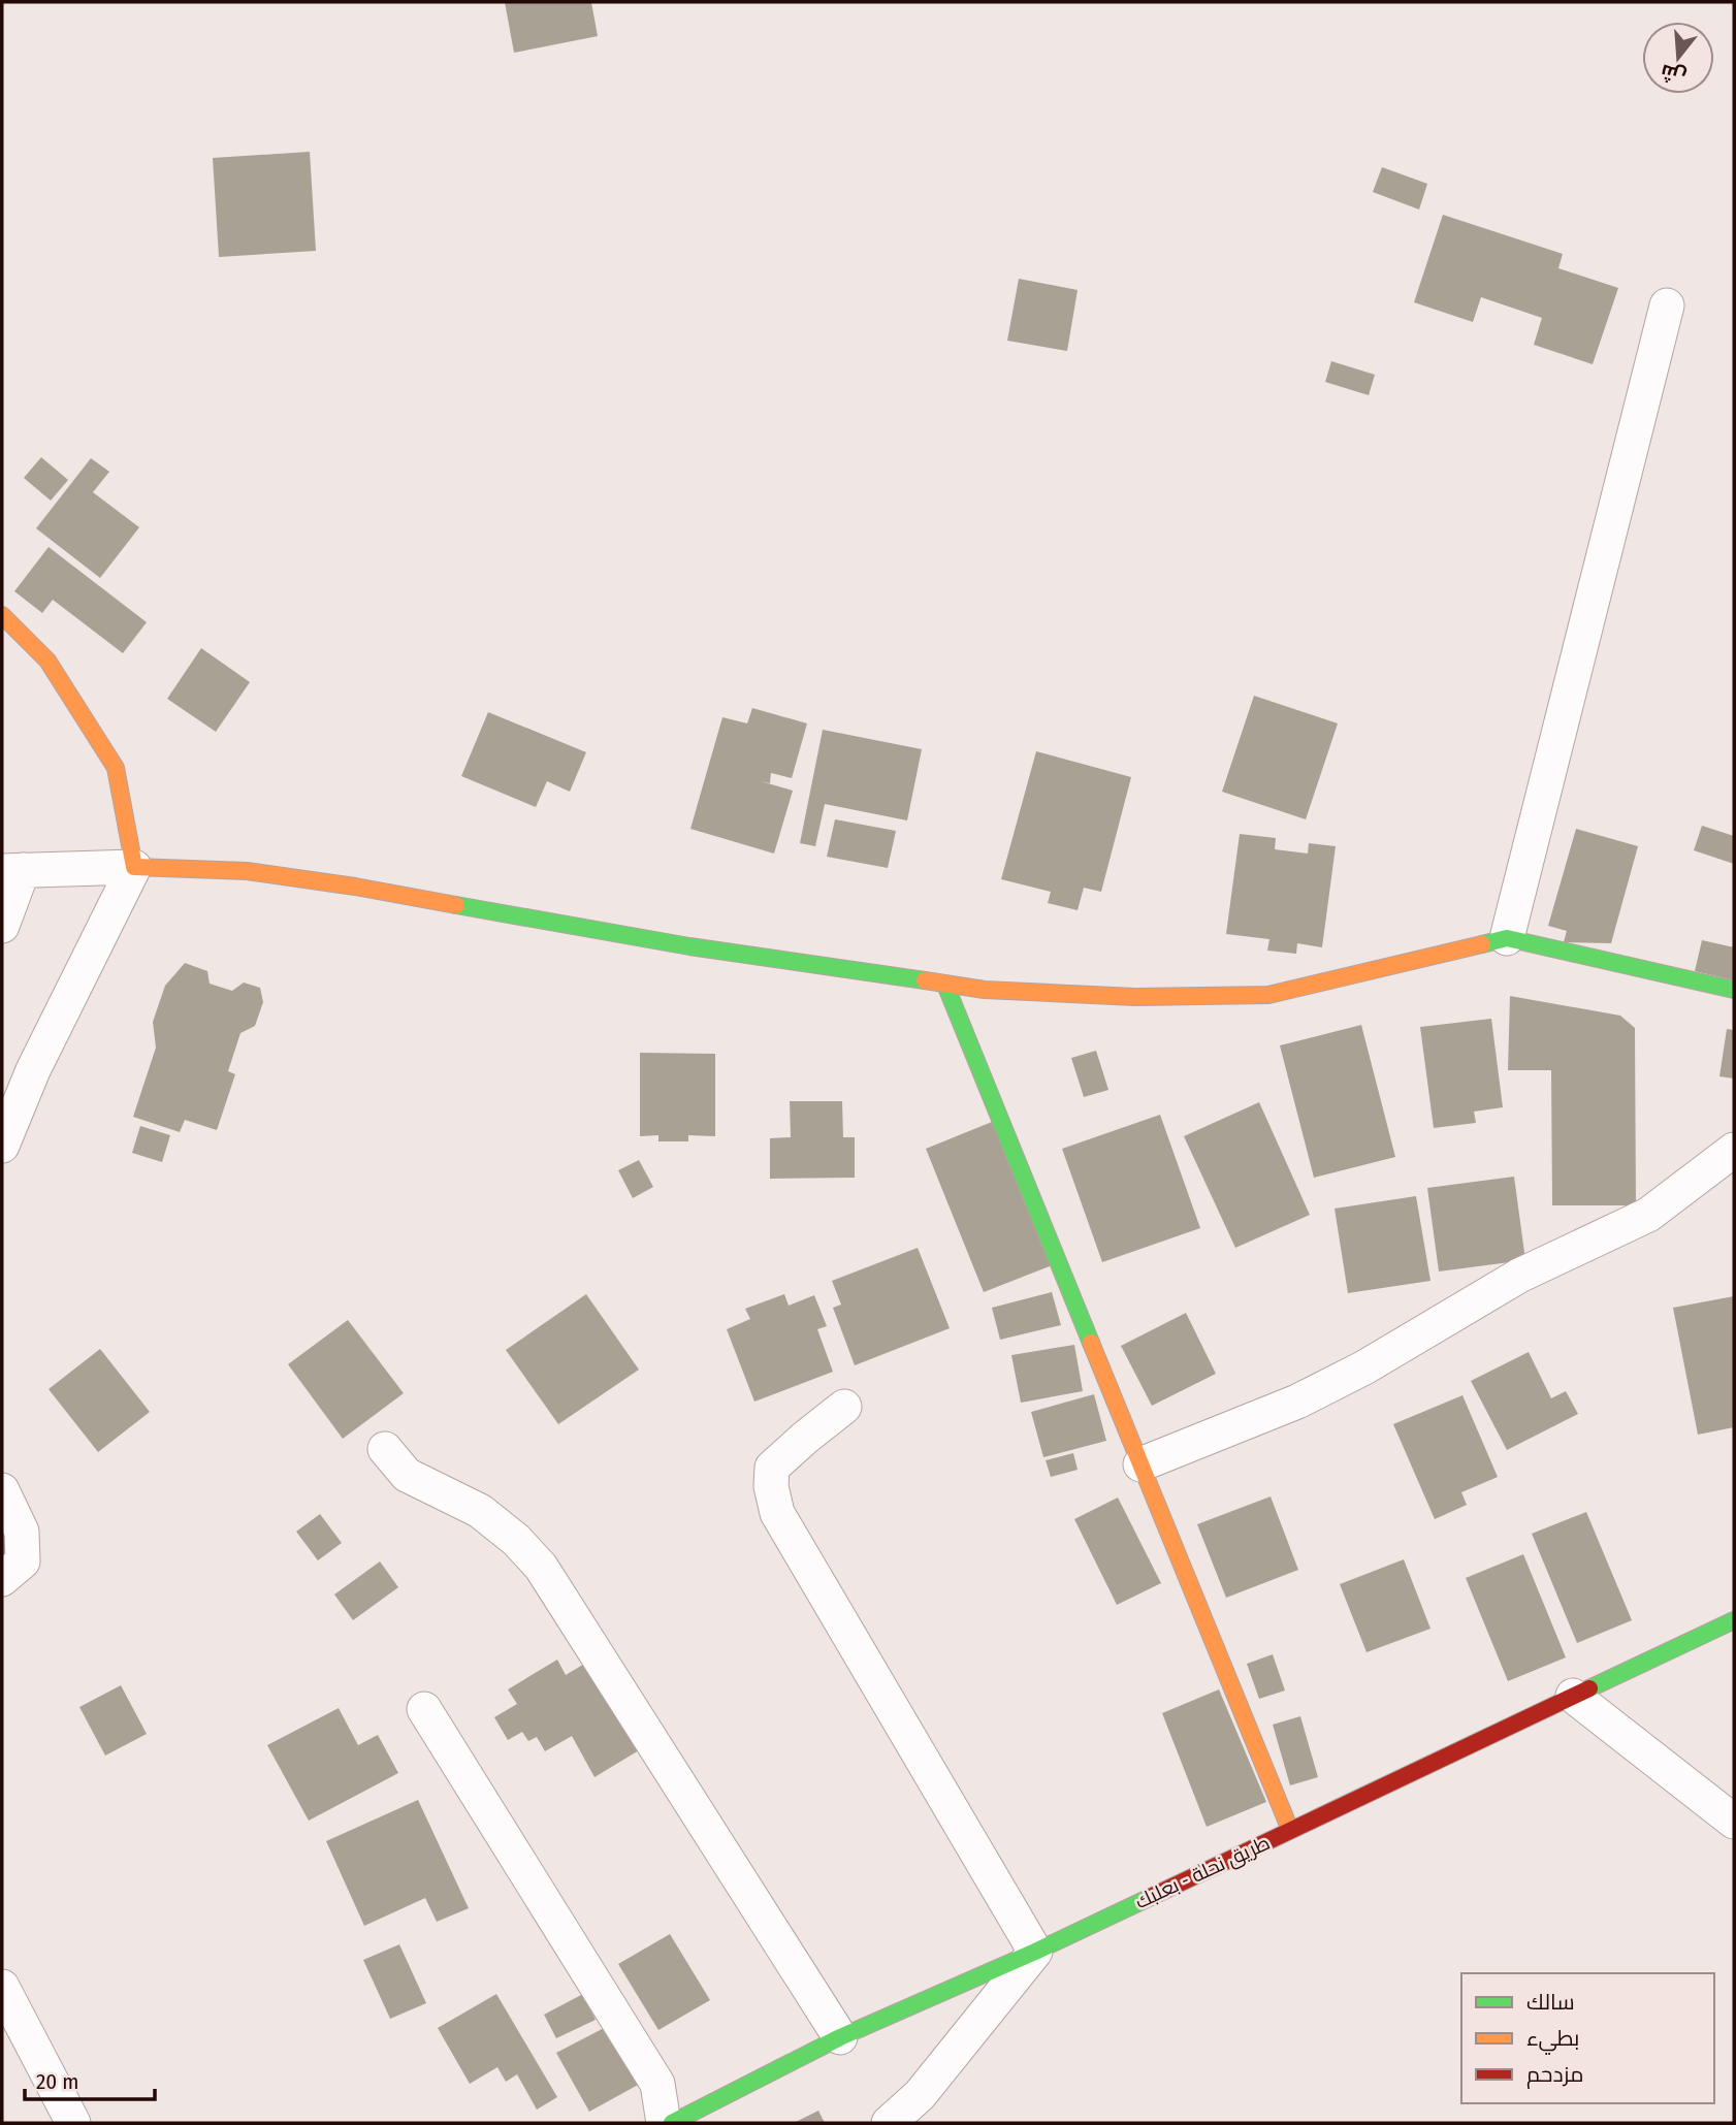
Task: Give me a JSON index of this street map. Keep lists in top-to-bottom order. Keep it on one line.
{"streets":{"street":["طريق نحلة - بعلبك"]},"legend":["سالك","بطيء","مزدحم"],"scale_bar":"20 m","north":"bottom"}
